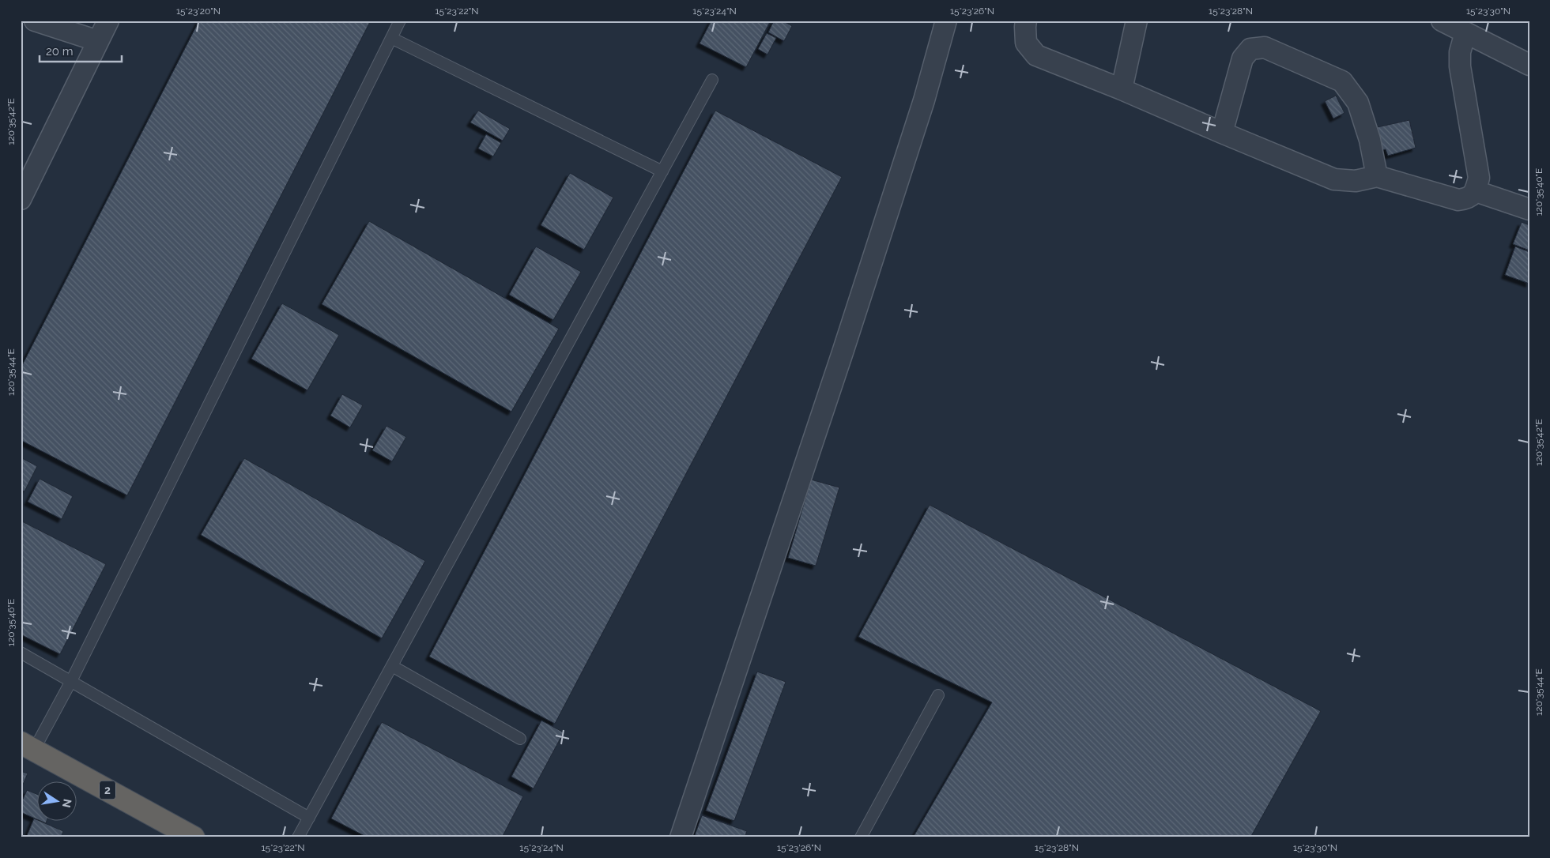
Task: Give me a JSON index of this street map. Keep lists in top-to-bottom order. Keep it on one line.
{"streets":{"highway":["2"]},"scale_bar":"20 m","north":"right","coordinates":["15°23'20\"N","15°23'22\"N","15°23'24\"N","15°23'26\"N","15°23'28\"N","15°23'30\"N","120°35'42\"E","120°35'40\"E","120°35'44\"E","120°35'46\"E"]}
